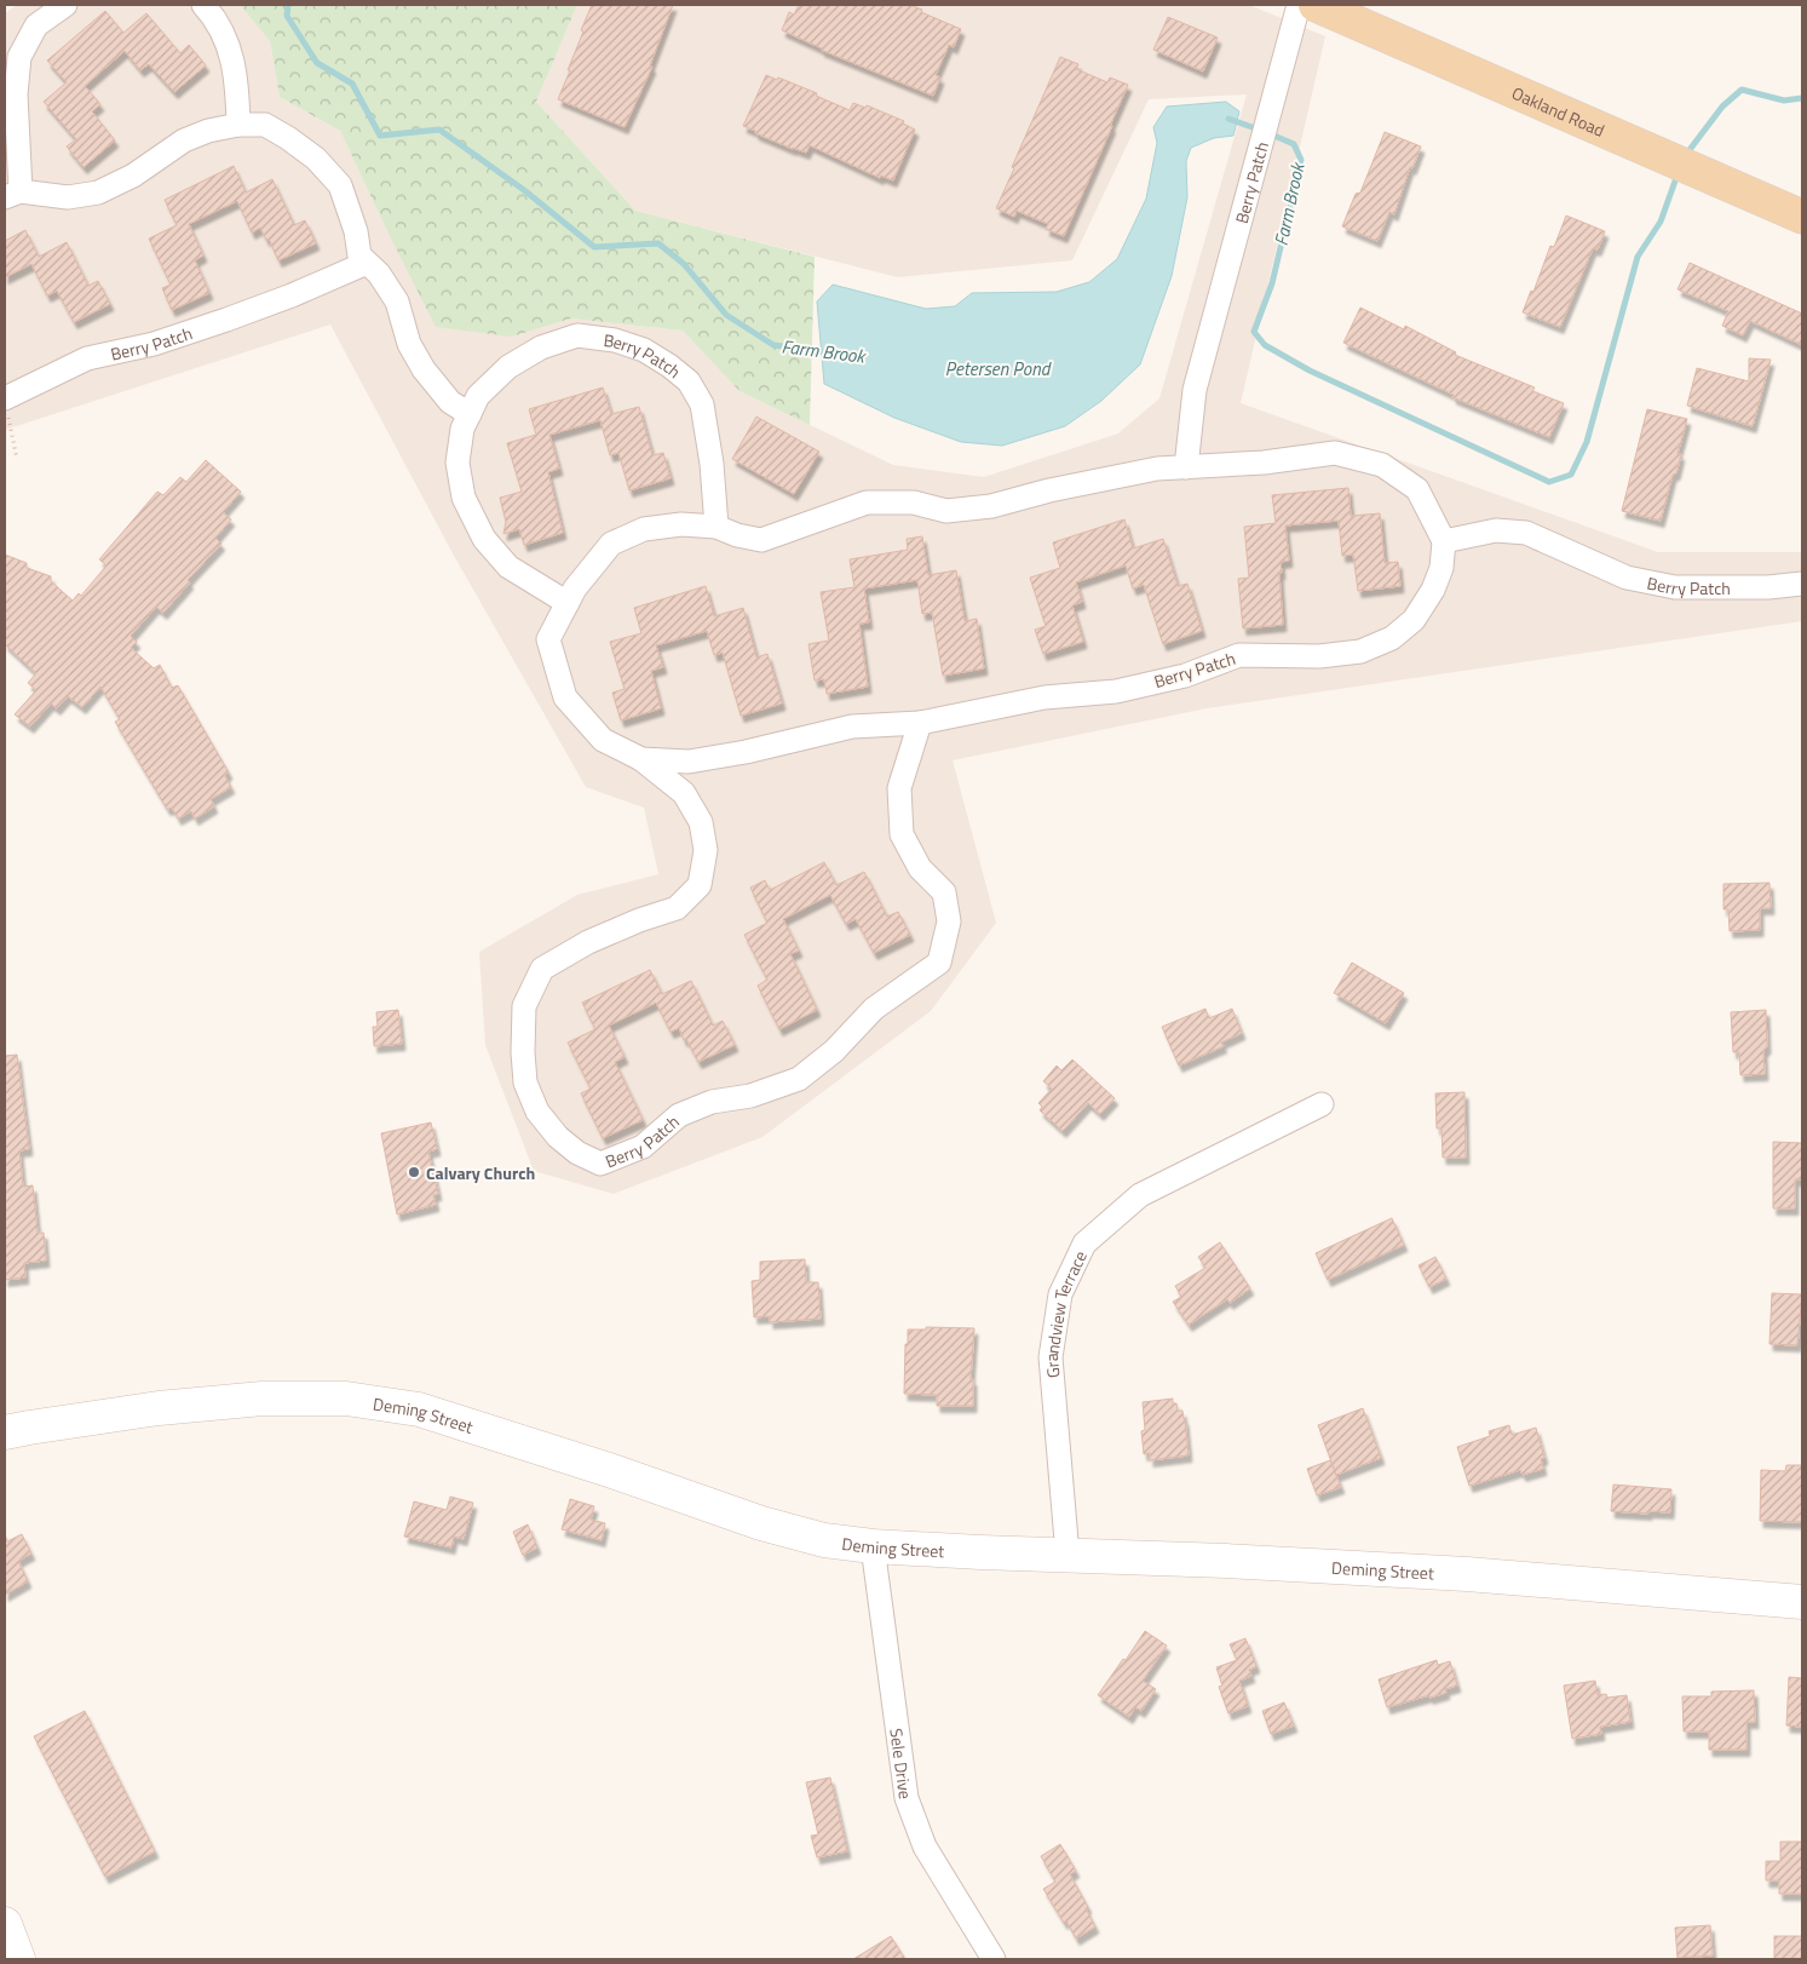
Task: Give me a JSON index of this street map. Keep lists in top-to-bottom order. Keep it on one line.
{"streets":{"main road":["Oakland Road"],"street":["Berry Patch","Grandview Terrace","Deming Street","Sele Drive"]},"crossings":[["Grandview Terrace","Deming Street"],["Deming Street","Sele Drive"]],"water":["Farm Brook","Petersen Pond"],"places":["Calvary Church"]}
